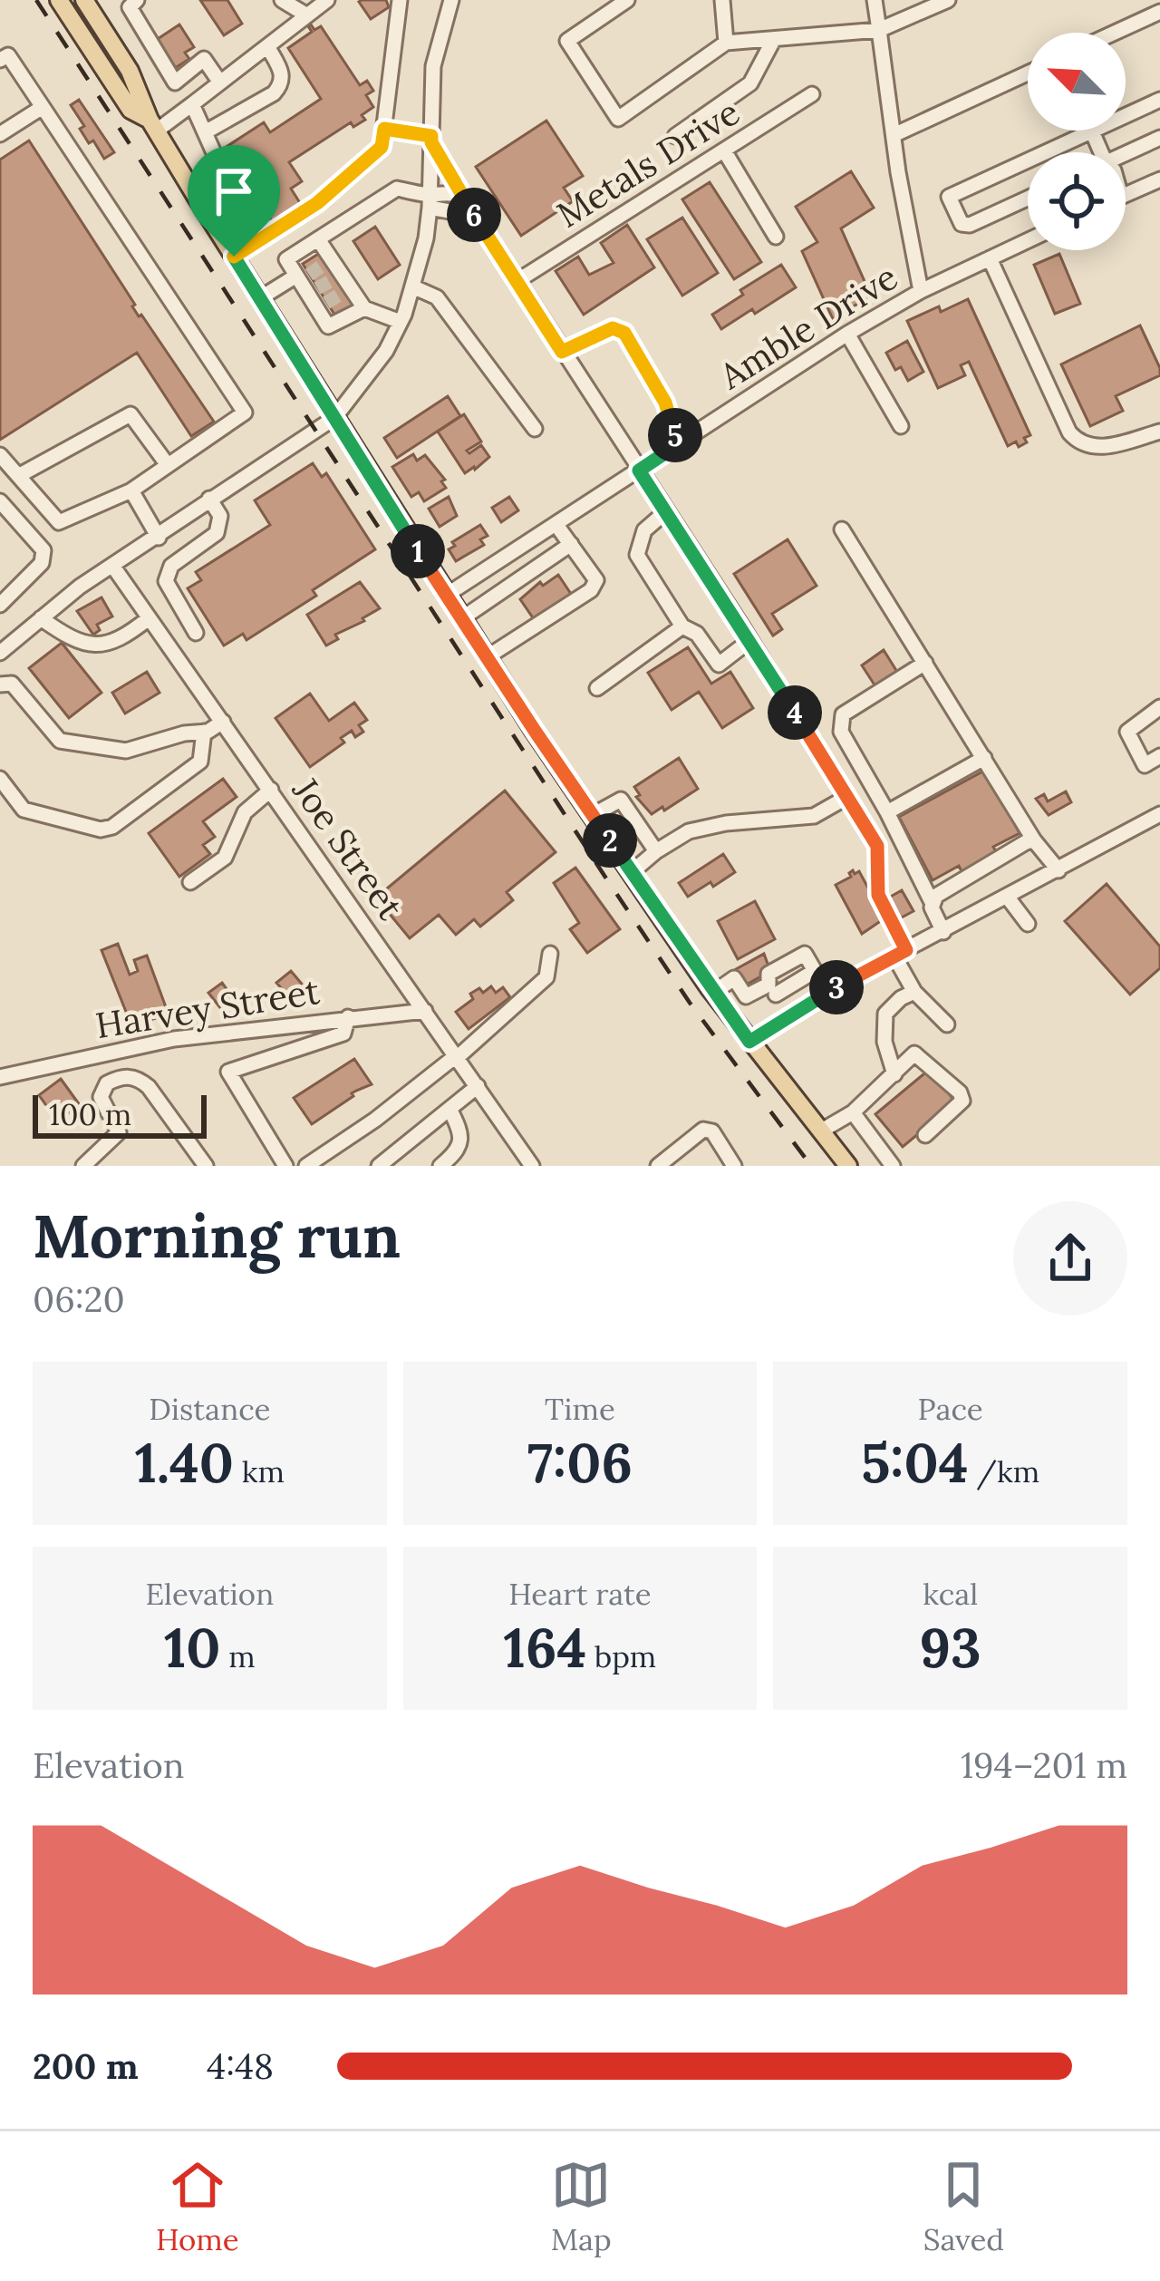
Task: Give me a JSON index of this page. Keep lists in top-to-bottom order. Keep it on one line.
{"streets":{"street":["Metals Drive","Amble Drive","Joe Street","Harvey Street"]},"crossings":[["Joe Street","Harvey Street"]],"scale_bar":"100 m","north":"top left","page":{"pins":["6","5","1","4","2","3"],"scale":"100 m","heading":["Morning run","06:20"],"stats":[["Distance","1.40 km"],["Time","7:06"],["Pace","5:04 /km"],["Elevation","10 m"],["Heart rate","164 bpm"],["kcal","93"]],"chart":["Elevation","194–201 m"],"list":[{"name":"200 m","note":"4:48"}],"tabs":["Home","Map","Saved"]}}
